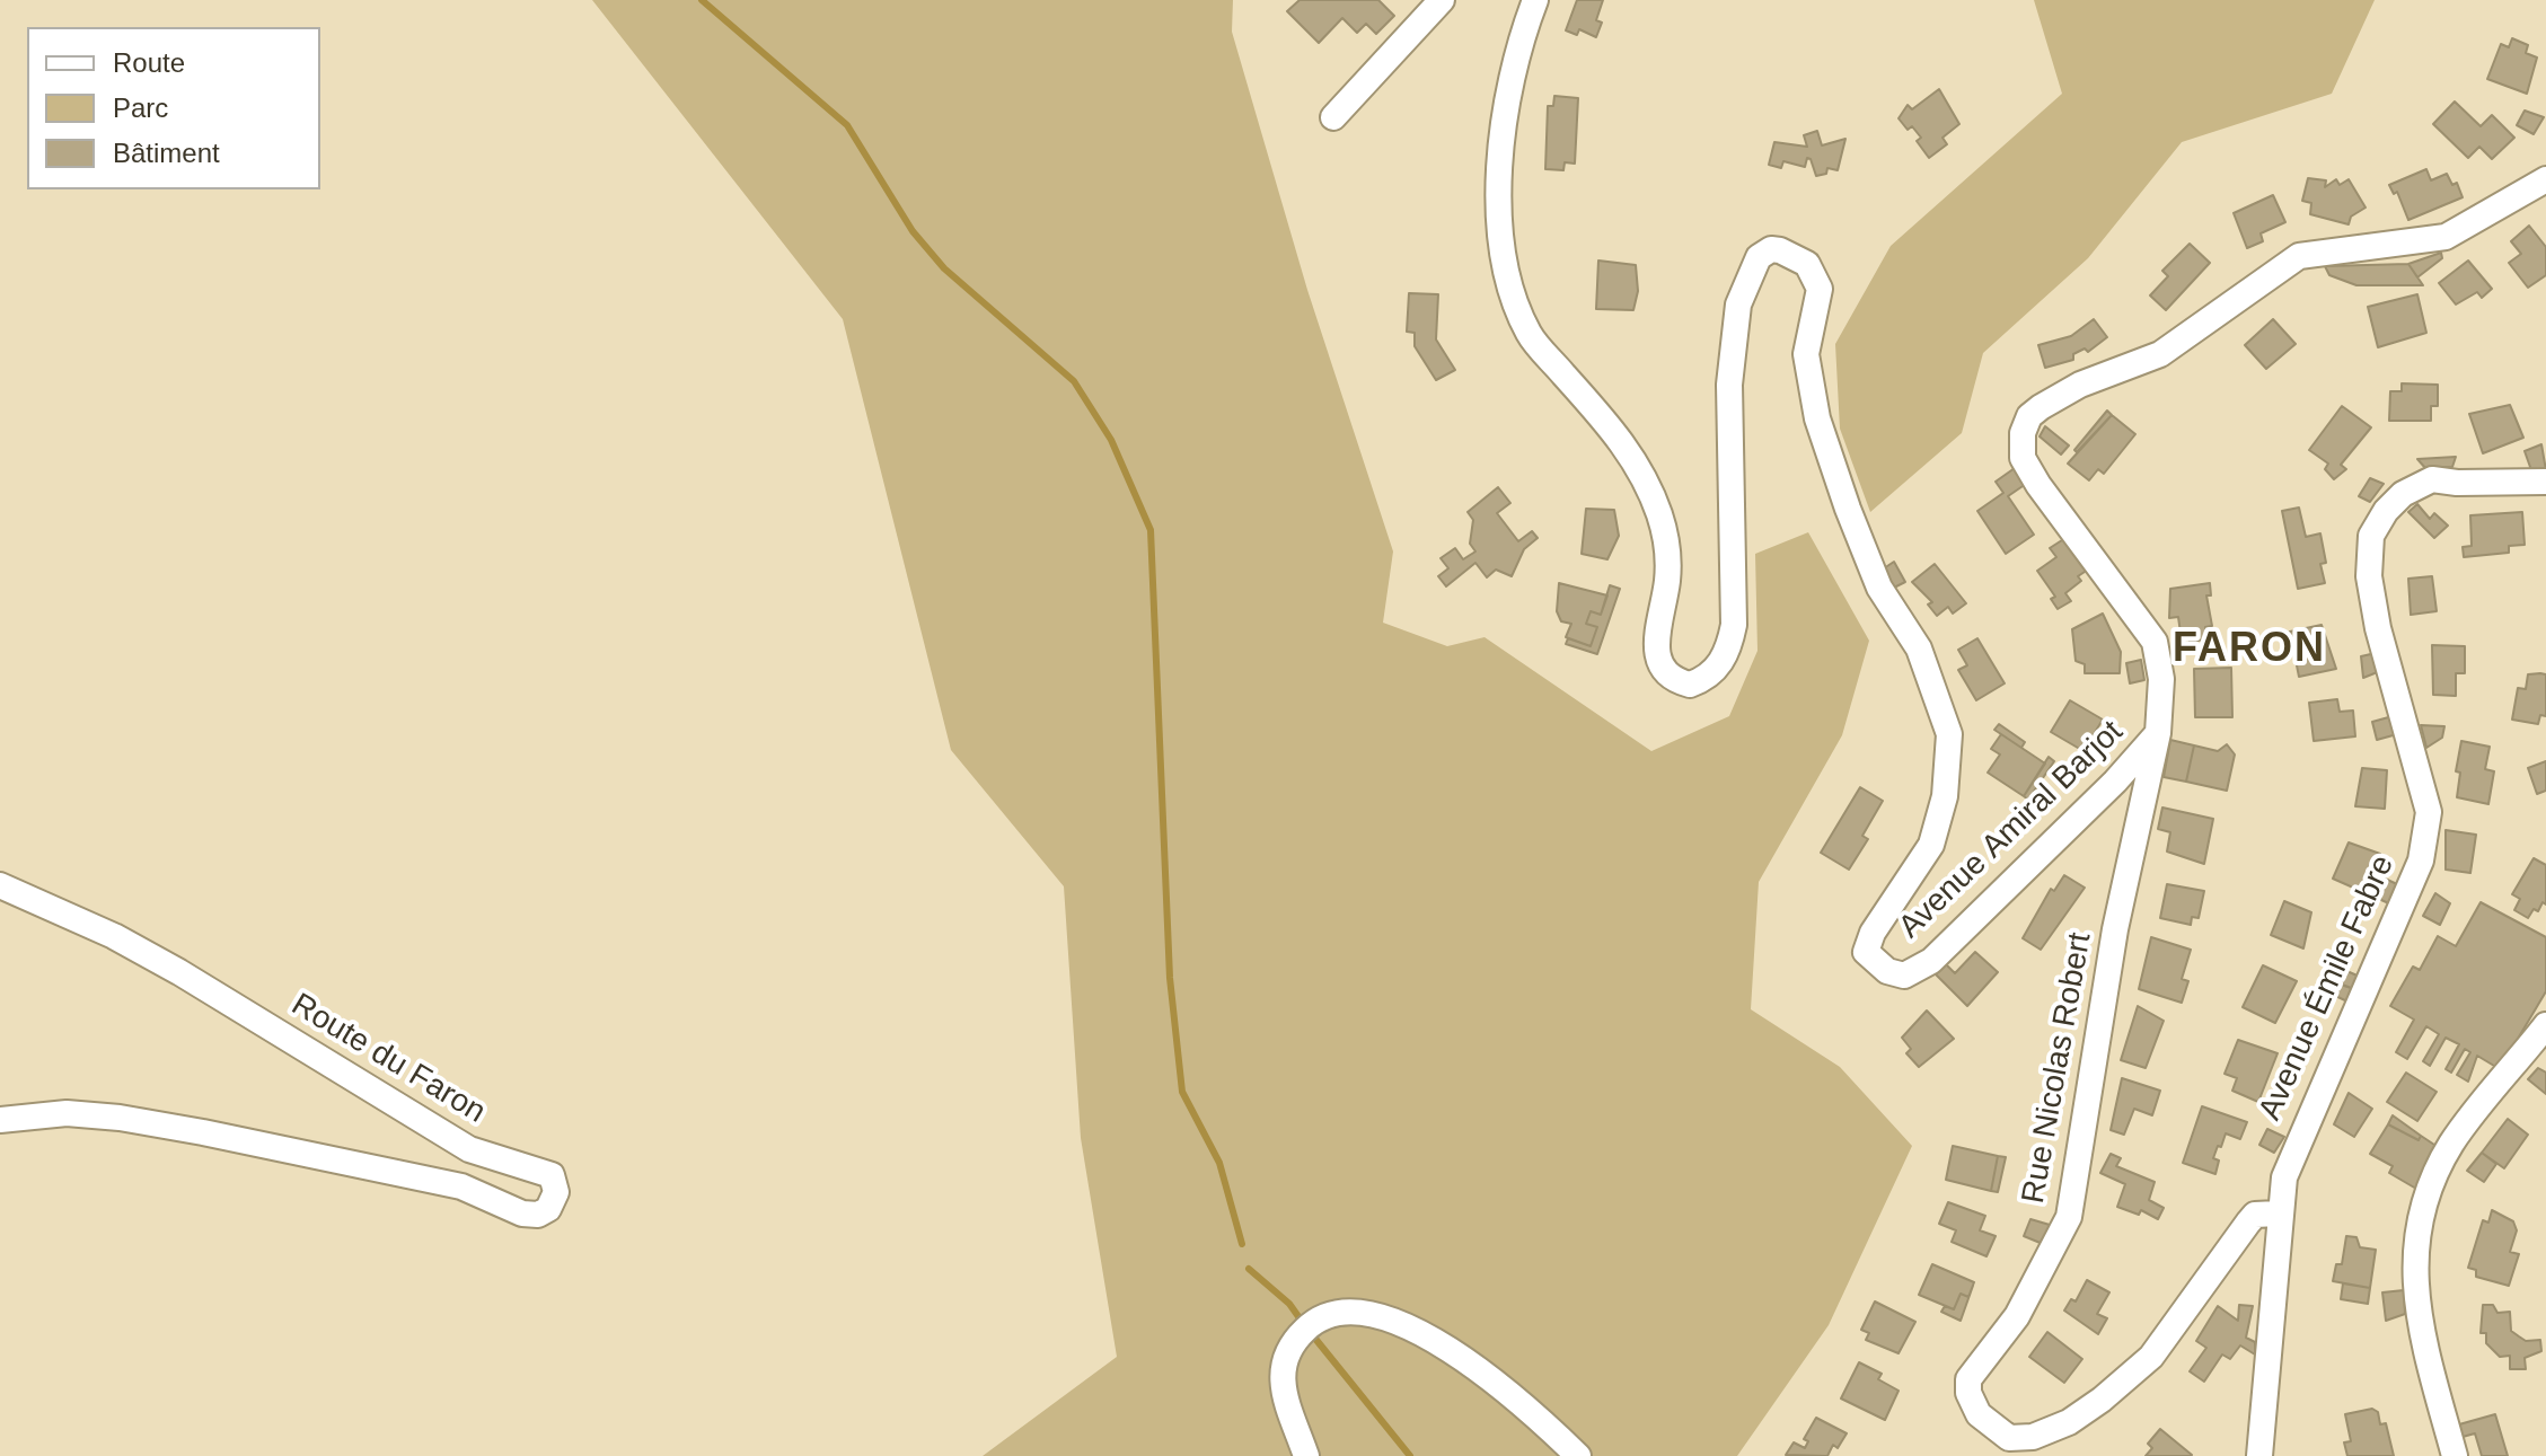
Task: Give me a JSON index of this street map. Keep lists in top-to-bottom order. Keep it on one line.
{"streets":{"street":["Avenue Amiral Barjot","Avenue Émile Fabre","Route du Faron","Rue Nicolas Robert"]},"crossings":[["Avenue Amiral Barjot","Rue Nicolas Robert"],["Avenue Émile Fabre","Rue Nicolas Robert"]],"districts":["FARON"],"legend":["Route","Parc","Bâtiment"]}
